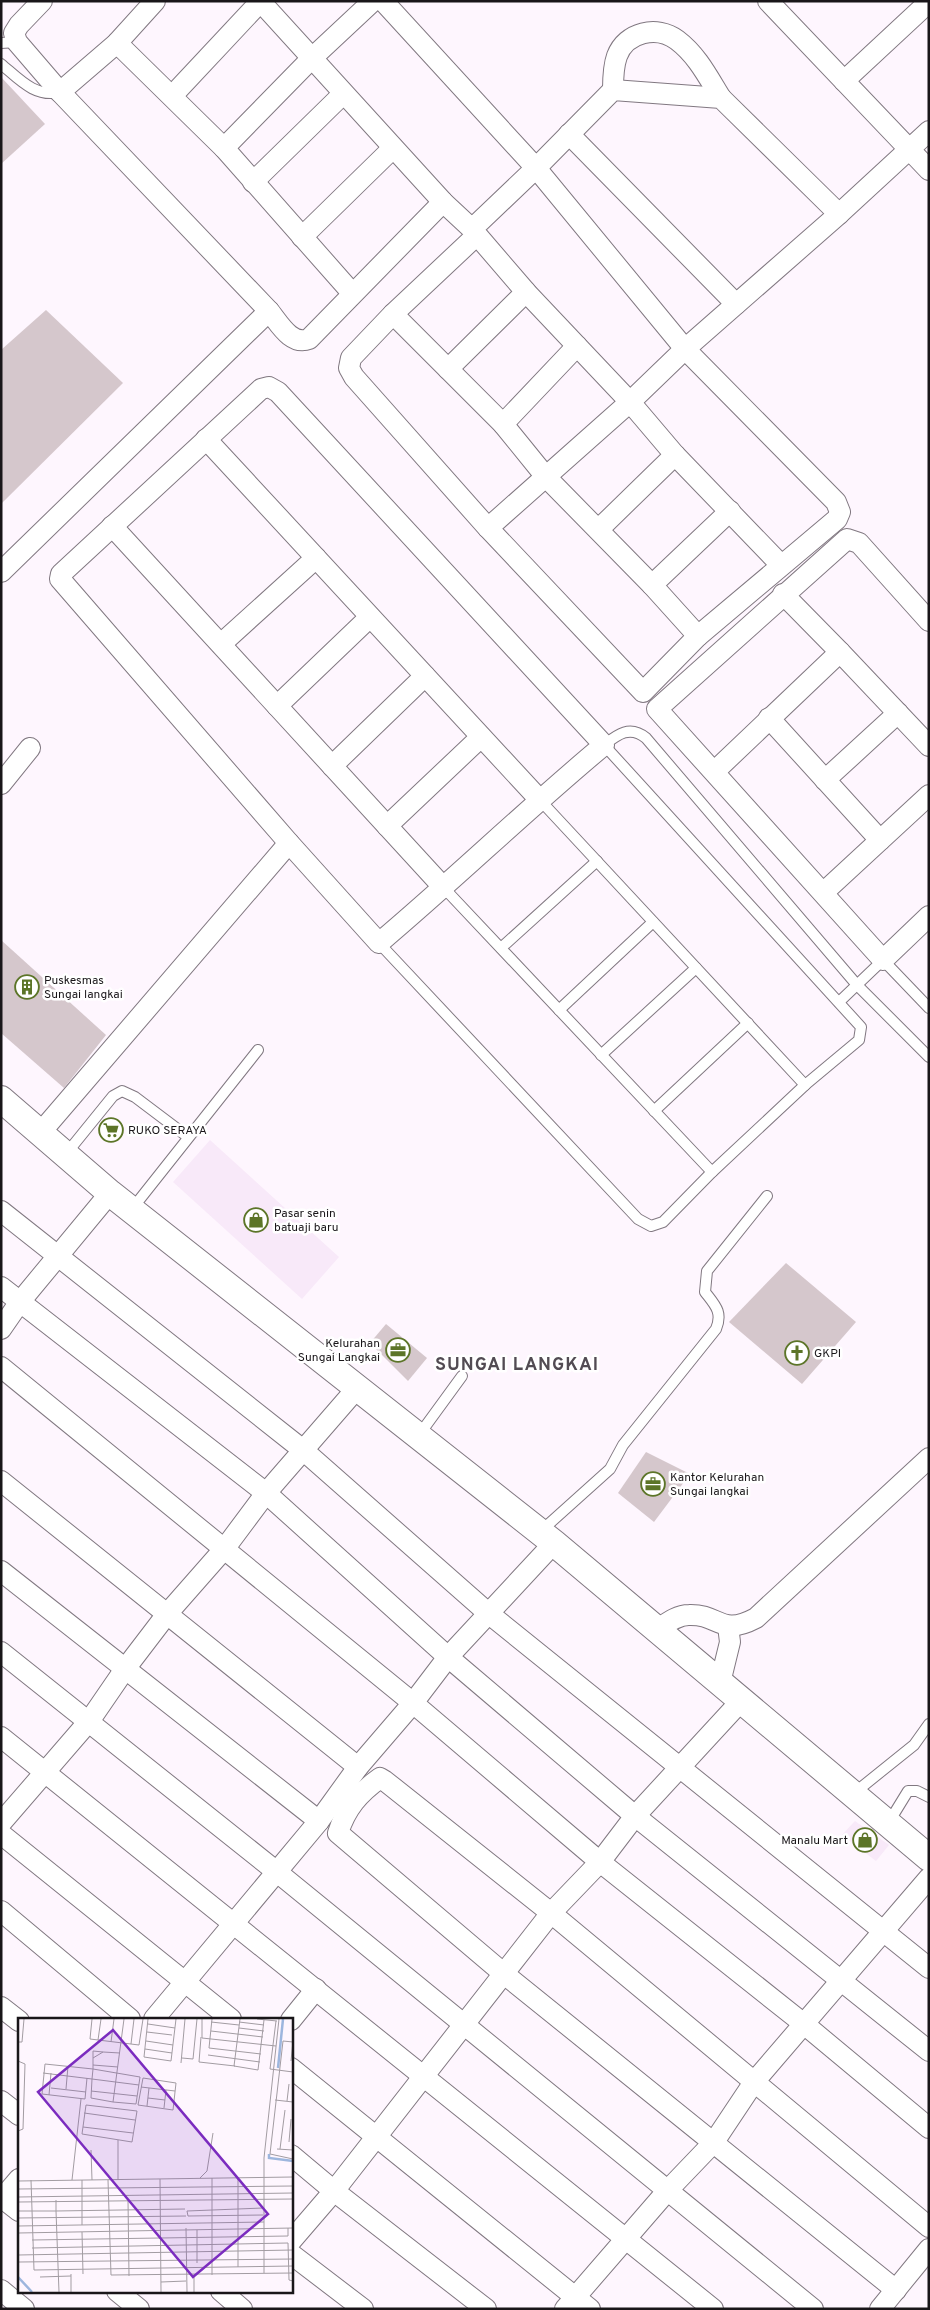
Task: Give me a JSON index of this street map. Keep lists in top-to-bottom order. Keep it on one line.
{"districts":["SUNGAI LANGKAI"],"places":{"building":["Puskesmas Sungai langkai"],"supermarket":["RUKO SERAYA"],"shop":["Pasar senin batuaji baru","Manalu Mart"],"office":["Kelurahan Sungai Langkai","Kantor Kelurahan Sungai langkai"],"church":["GKPI"]}}
